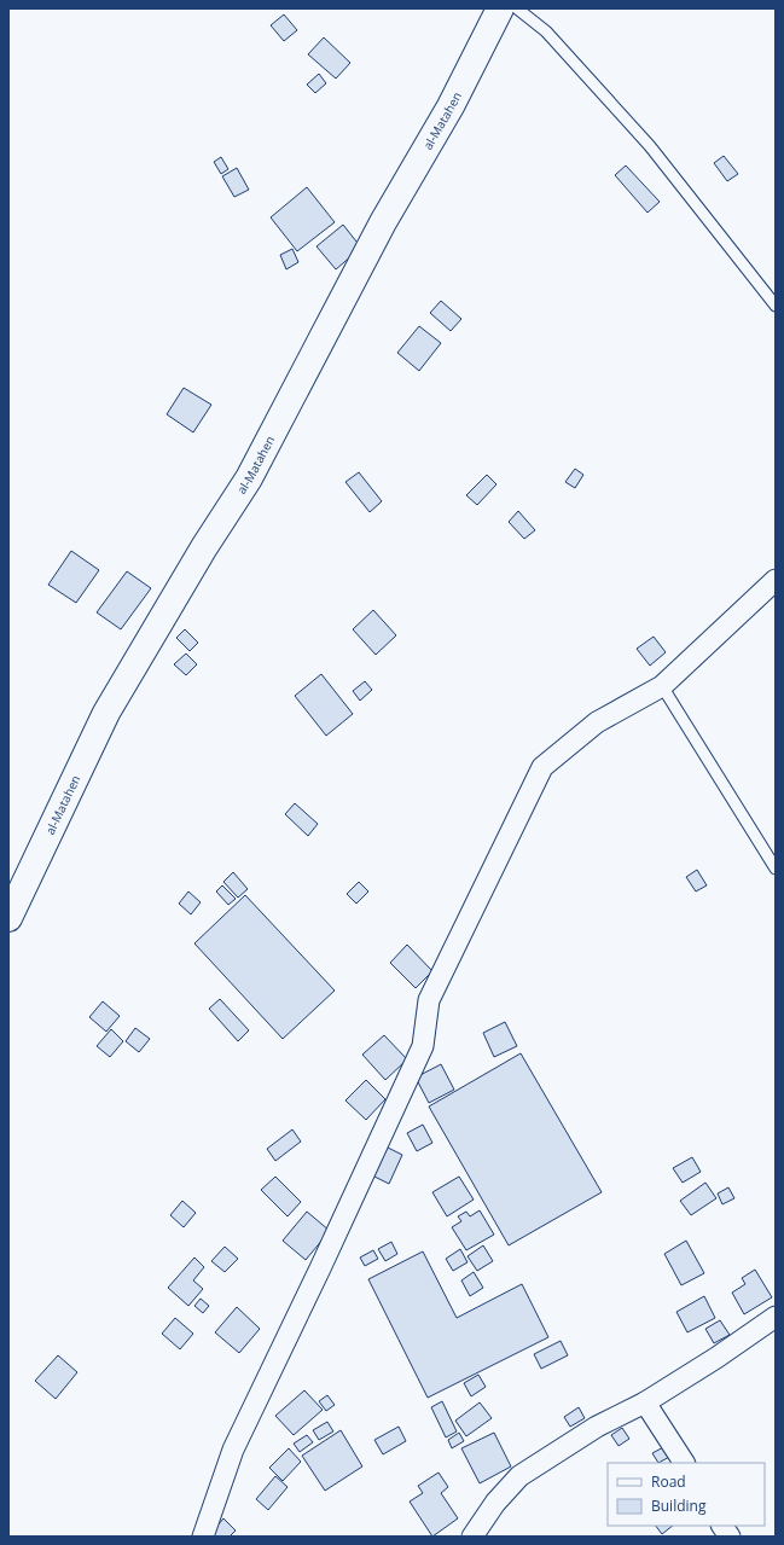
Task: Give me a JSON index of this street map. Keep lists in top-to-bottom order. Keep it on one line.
{"streets":{"main road":["al-Matahen"]},"legend":["Road","Building"]}
